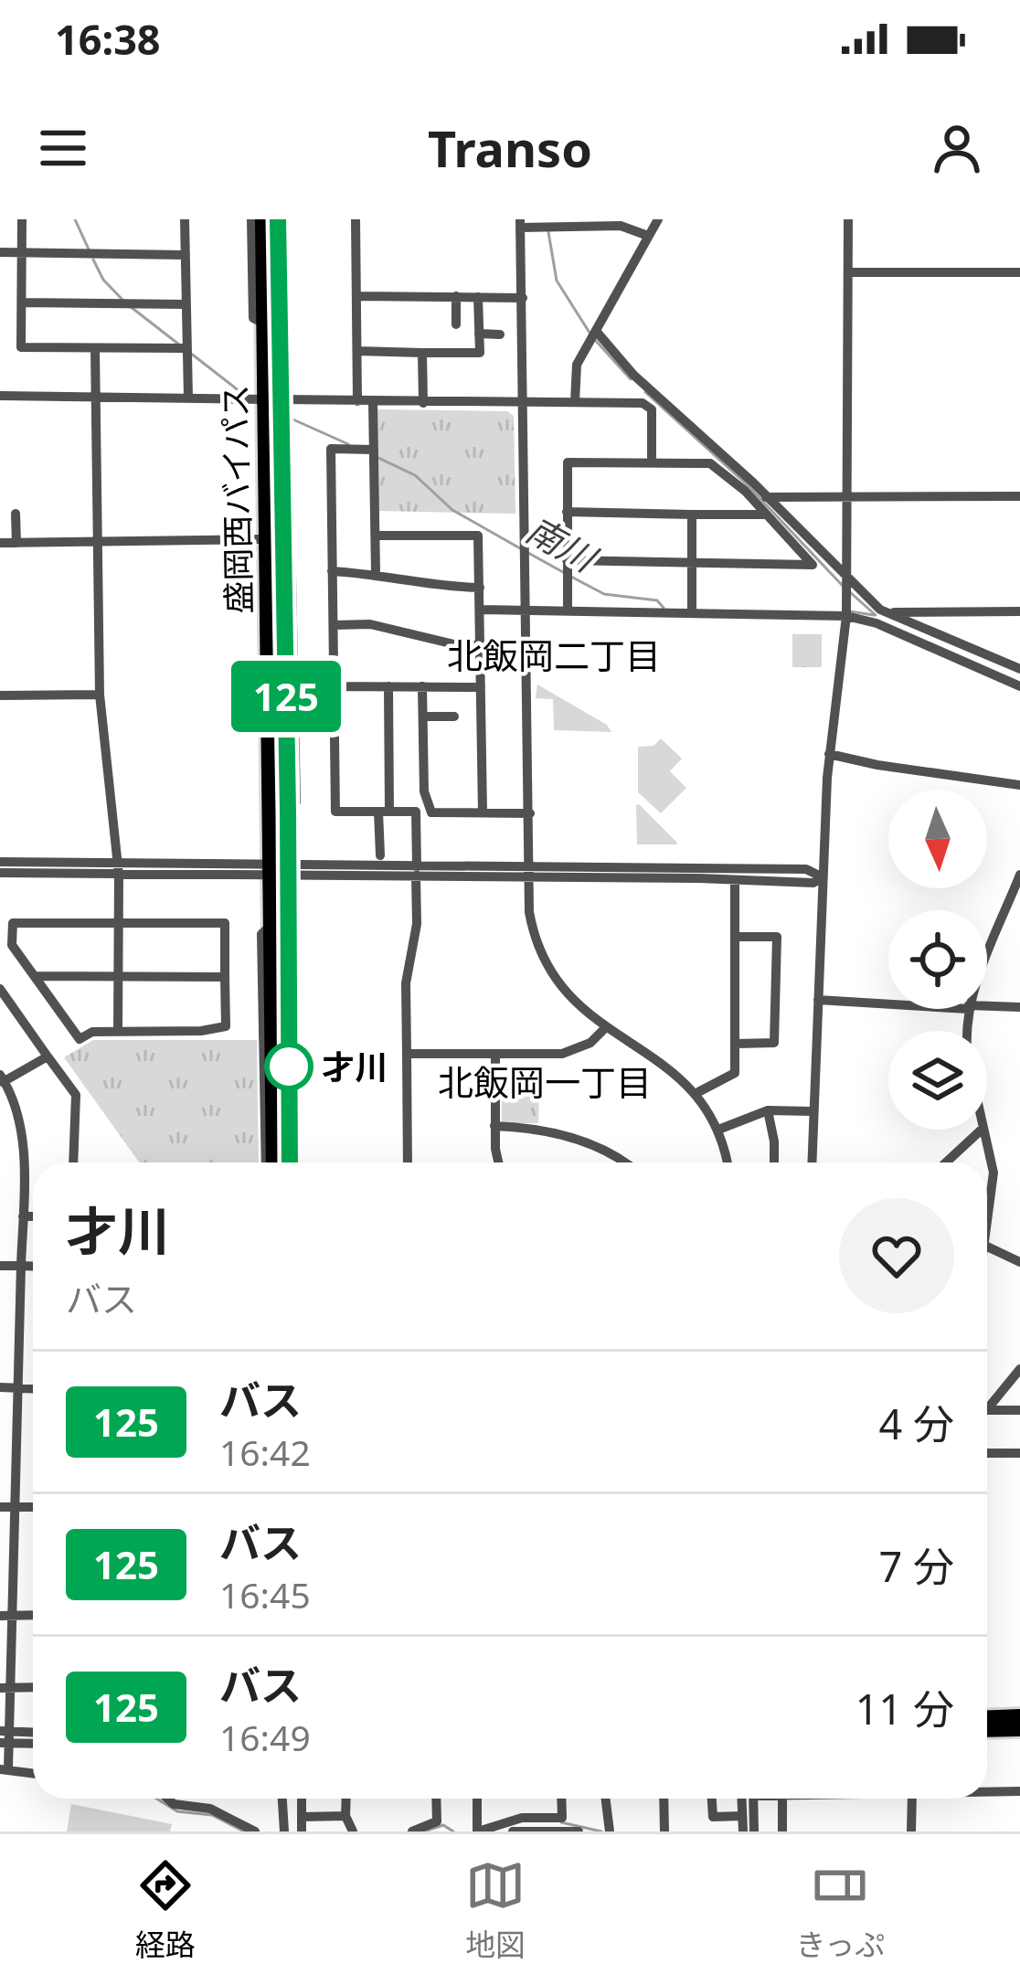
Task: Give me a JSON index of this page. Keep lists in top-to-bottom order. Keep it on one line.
{"streets":{"highway":["盛岡西バイパス"]},"districts":["北飯岡二丁目","北飯岡一丁目"],"water":["南川"],"places":["才川"],"lines":["bus line 125"],"north":"bottom","page":{"status":"16:38","header":"Transo","on_map":"125","heading":["才川","バス"],"list":[{"mark":"125","name":"バス","note":"16:42","value":"4 分"},{"mark":"125","name":"バス","note":"16:45","value":"7 分"},{"mark":"125","name":"バス","note":"16:49","value":"11 分"}],"tabs":["経路","地図","きっぷ"]}}
